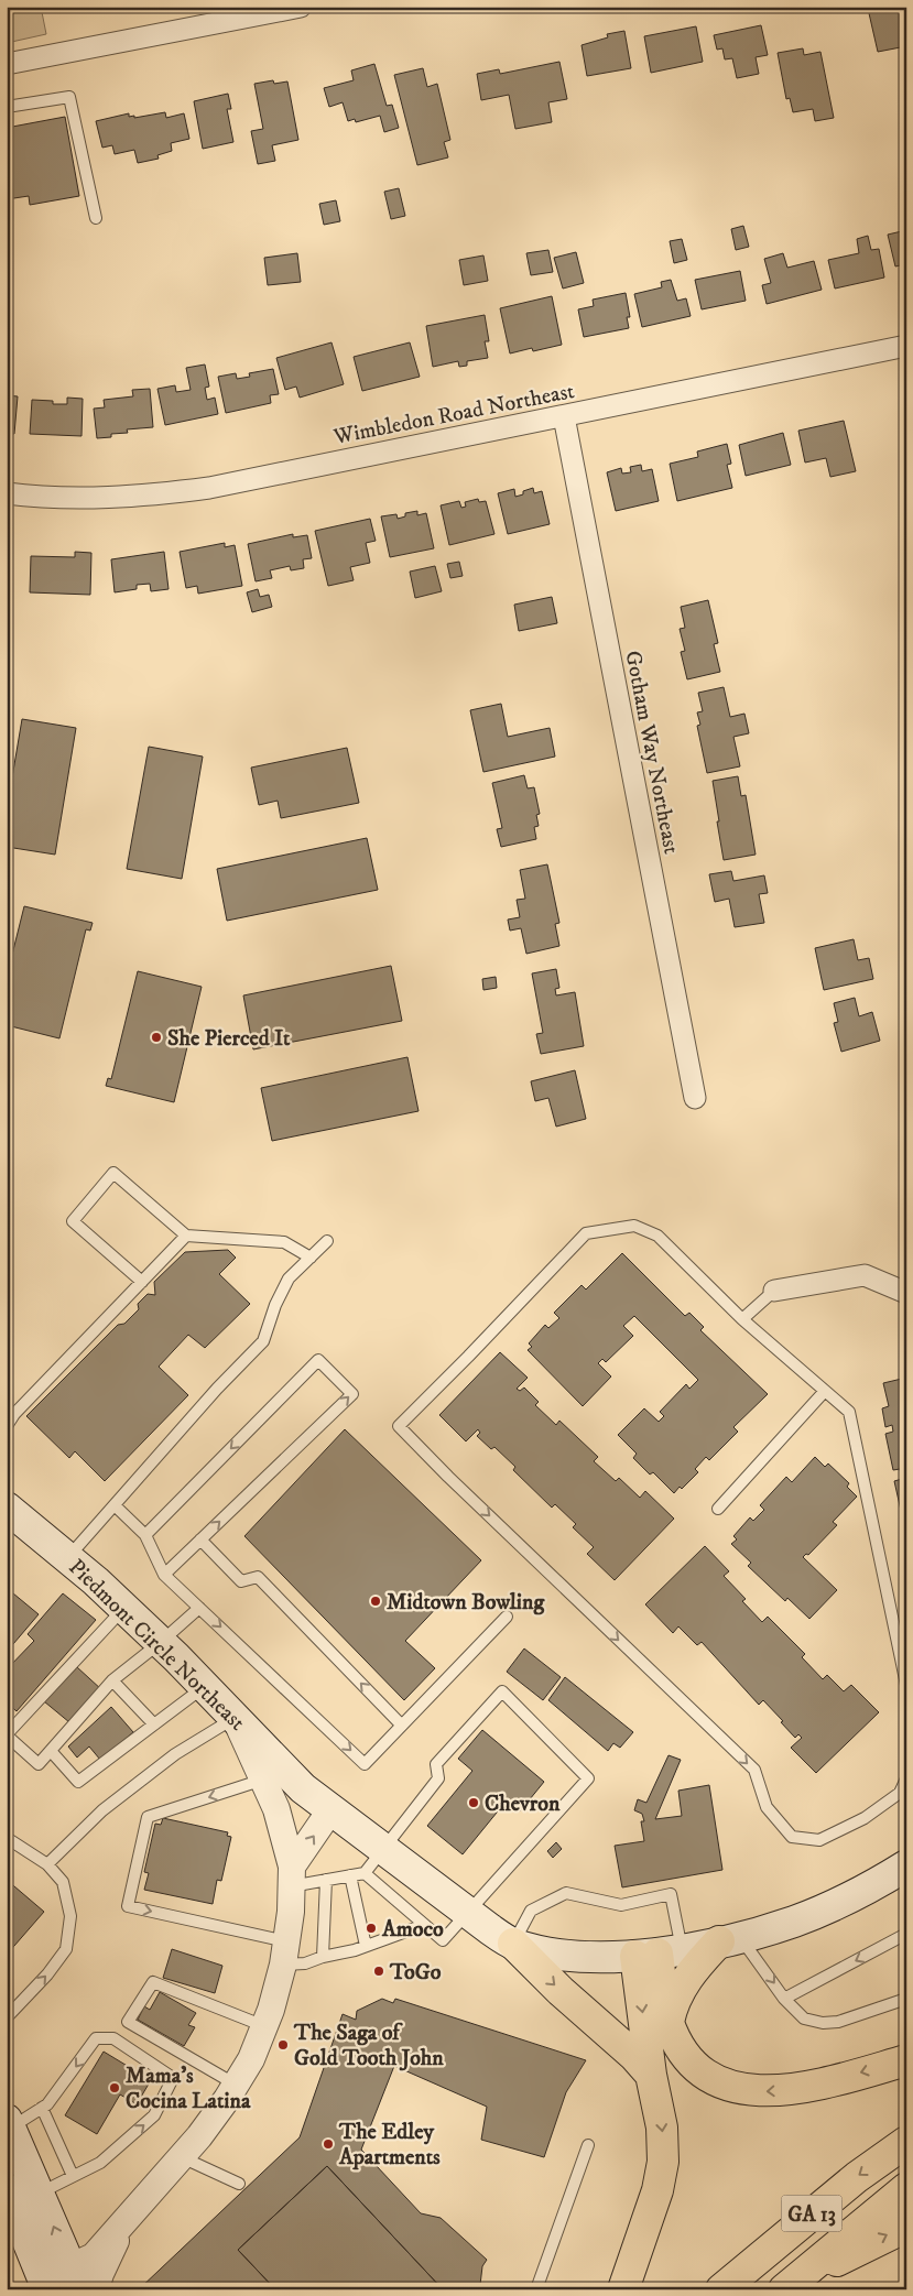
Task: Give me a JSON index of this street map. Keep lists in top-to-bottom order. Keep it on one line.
{"streets":{"highway":["GA 13"],"main road":["Piedmont Circle Northeast"],"street":["Wimbledon Road Northeast","Gotham Way Northeast"]},"crossings":[["Wimbledon Road Northeast","Gotham Way Northeast"]],"places":["She Pierced It","Midtown Bowling","Chevron","Amoco","ToGo","The Saga of Gold Tooth John","Mama's Cocina Latina","The Edley Apartments"]}
